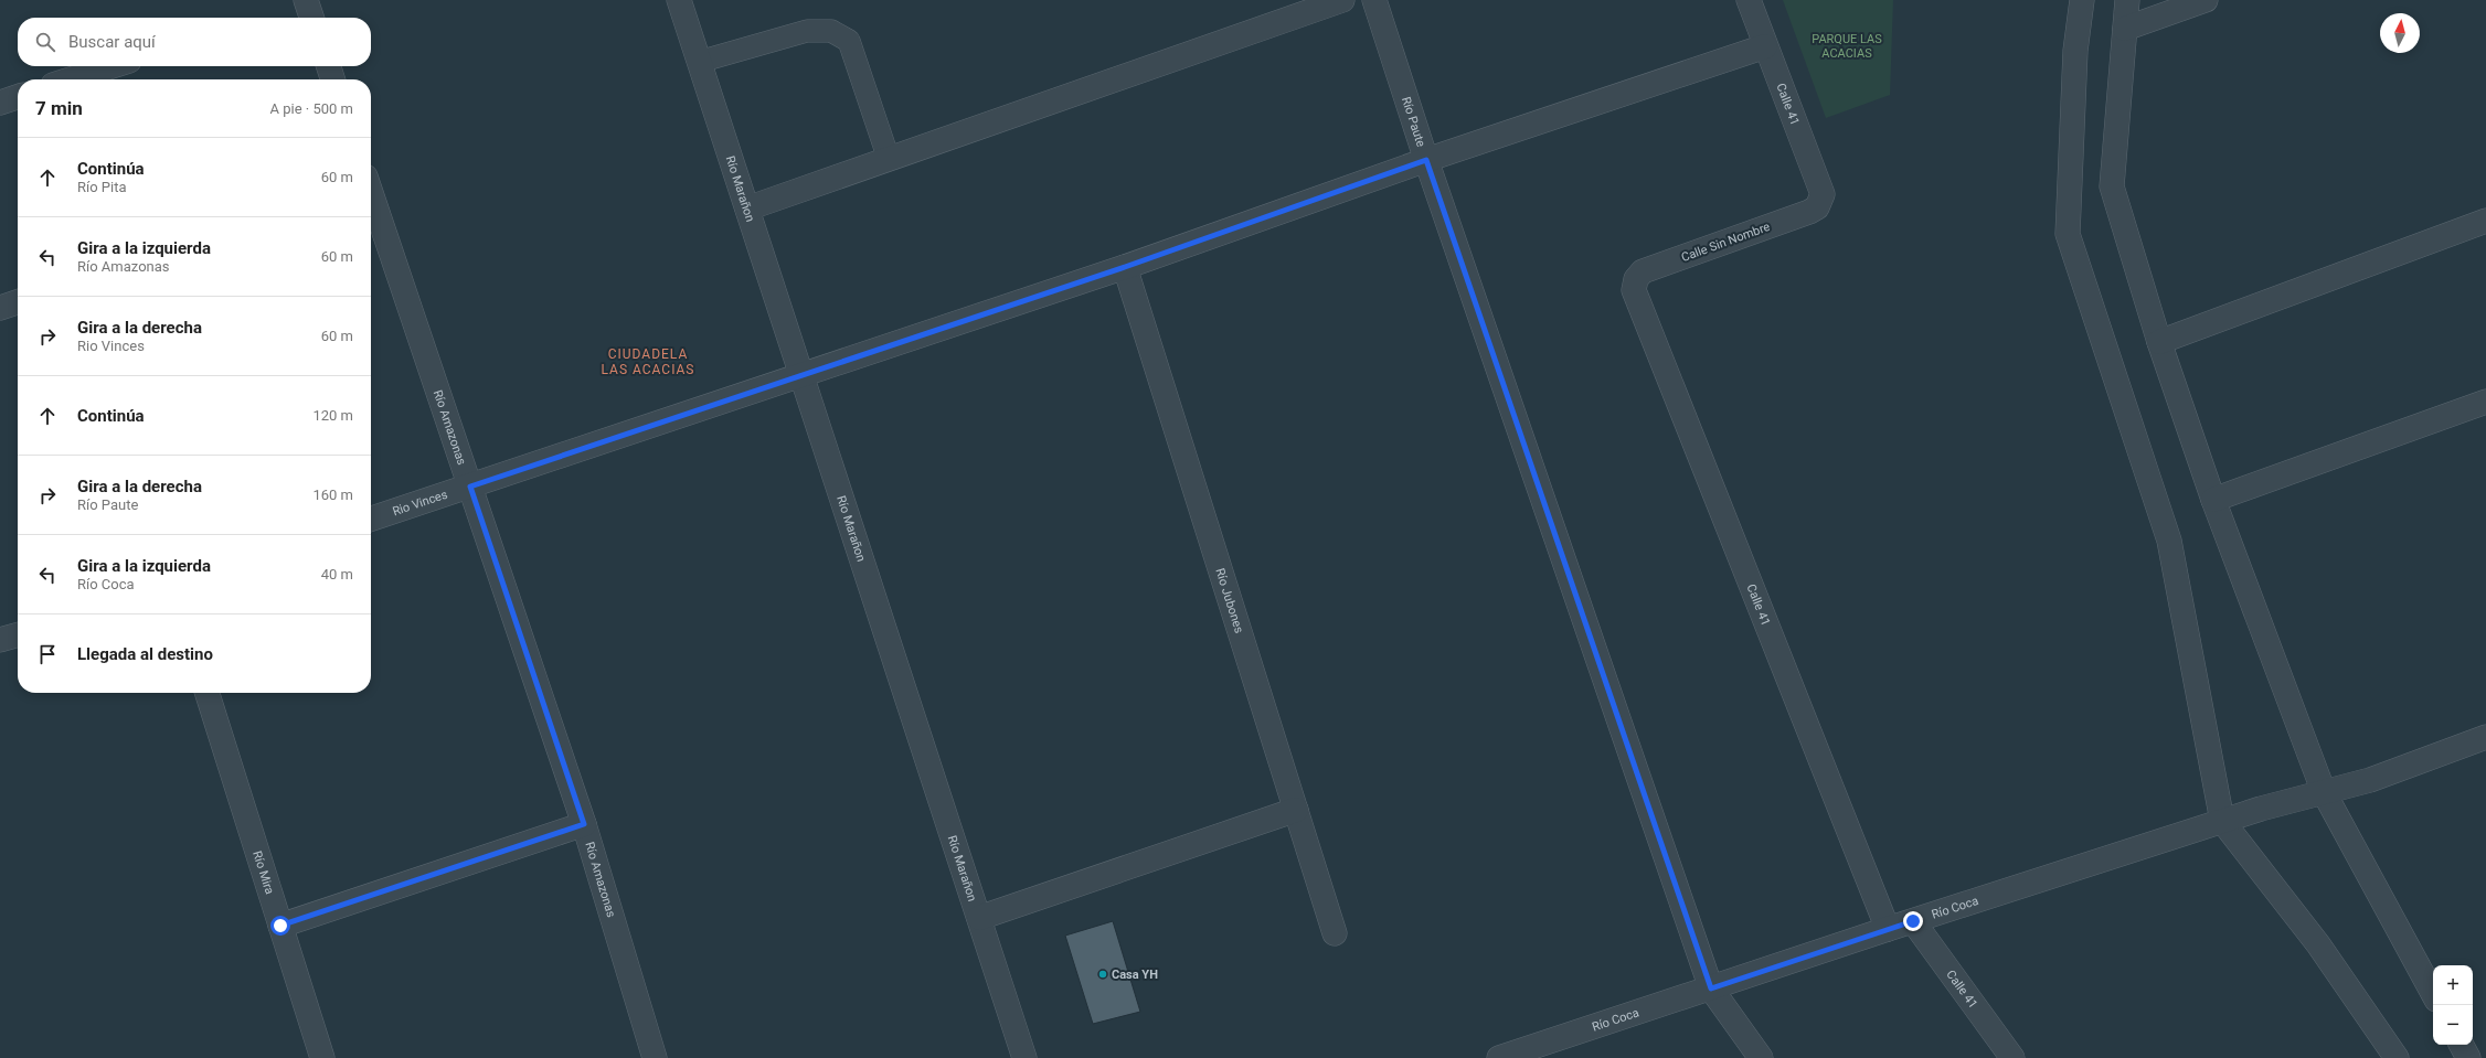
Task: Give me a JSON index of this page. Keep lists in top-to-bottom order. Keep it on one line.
{"streets":{"street":["Calle 41","Río Paute","Río Marañon","Calle Sin Nombre","Río Amazonas","Rio Vinces","Río Jubones","Río Mira","Río Coca"]},"crossings":[["Calle 41","Calle Sin Nombre"],["Calle 41","Rio Vinces"],["Calle 41","Río Coca"],["Río Paute","Rio Vinces"],["Río Paute","Río Coca"],["Río Marañon","Rio Vinces"],["Río Amazonas","Rio Vinces"],["Rio Vinces","Río Jubones"]],"districts":["CIUDADELA LAS ACACIAS"],"parks":["PARQUE LAS ACACIAS"],"places":["Casa YH"],"north":"top","page":{"search":"Buscar aquí","heading":["7 min","A pie · 500 m"],"list":[["Continúa","Río Pita","60 m"],["Gira a la izquierda","Río Amazonas","60 m"],["Gira a la derecha","Rio Vinces","60 m"],["Continúa","120 m"],["Gira a la derecha","Río Paute","160 m"],["Gira a la izquierda","Río Coca","40 m"],"Llegada al destino"],"map_buttons":["+","−"]}}
